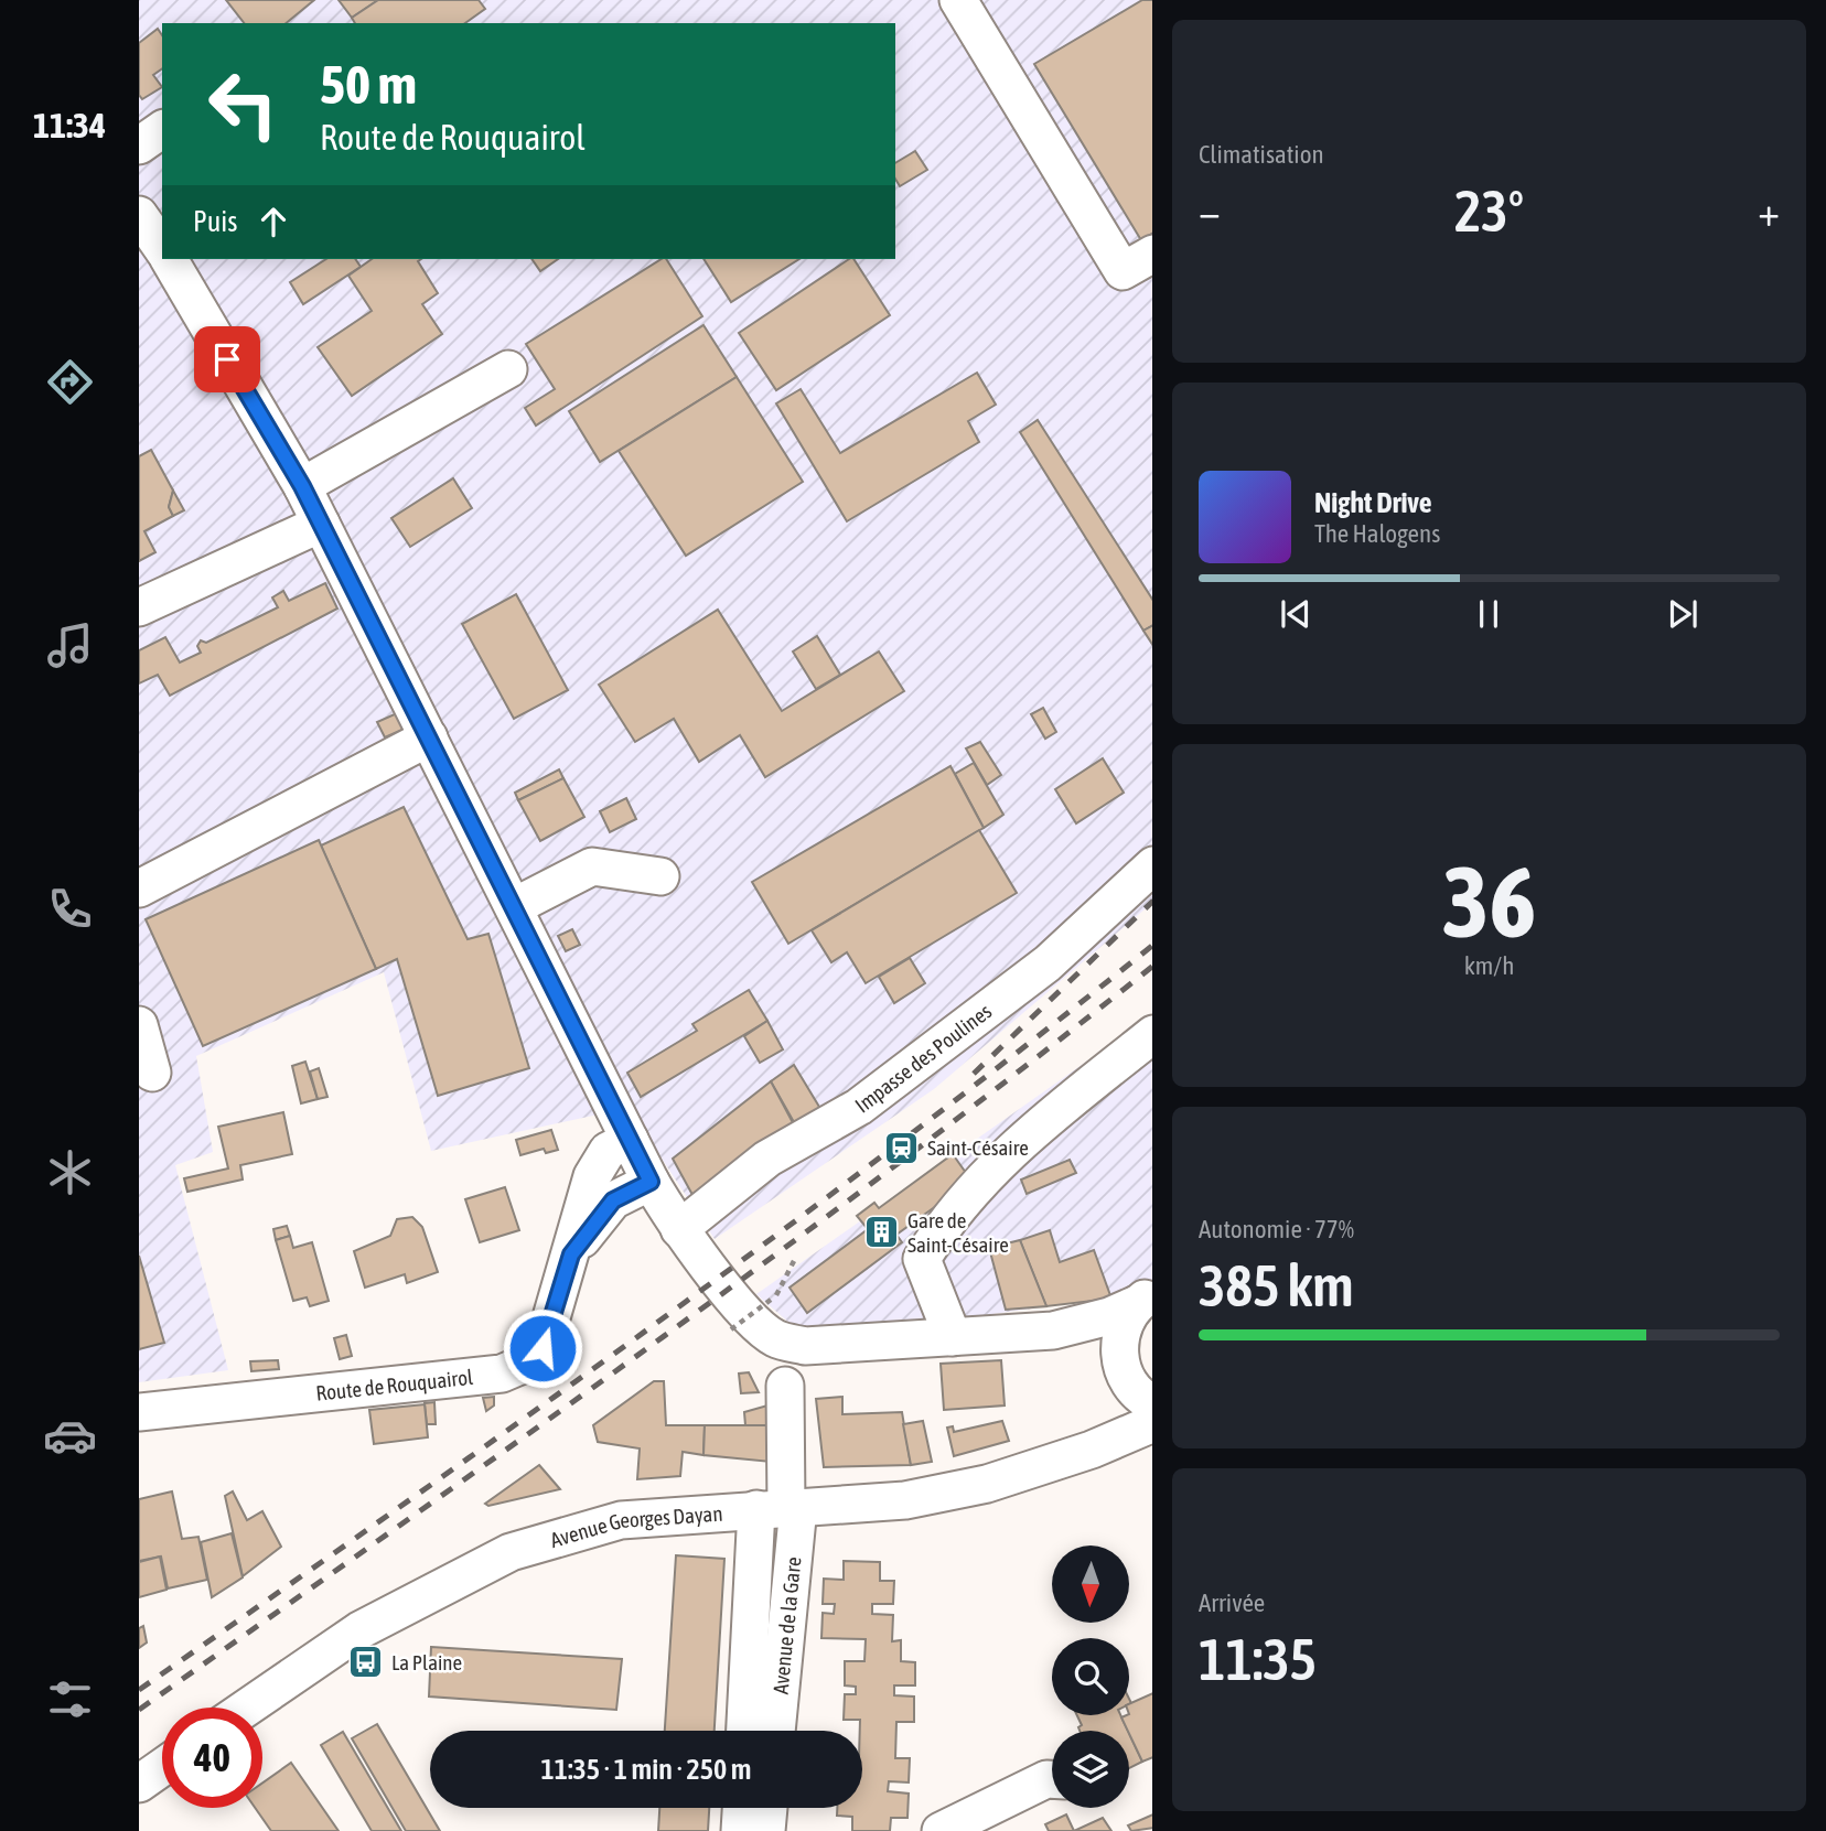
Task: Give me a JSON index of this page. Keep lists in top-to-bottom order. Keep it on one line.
{"streets":{"street":["Impasse des Poulines","Route de Rouquairol","Avenue Georges Dayan","Avenue de la Gare"]},"crossings":[["Avenue Georges Dayan","Avenue de la Gare"]],"places":{"station":["Saint-Césaire"],"building":["Gare de Saint-Césaire"],"bus stop":["La Plaine"]},"north":"bottom","page":{"tabs":"11:34","tile":["Climatisation",["36","km/h"],["Autonomie · 77%","385 km"],["Arrivée","11:35"]],"turn":["50 m","Route de Rouquairol"],"heat":["−","23°","+"],"then":"Puis","song":["Night Drive","The Halogens"],"limit":"40","trip":"11:35 · 1 min · 250 m"}}
